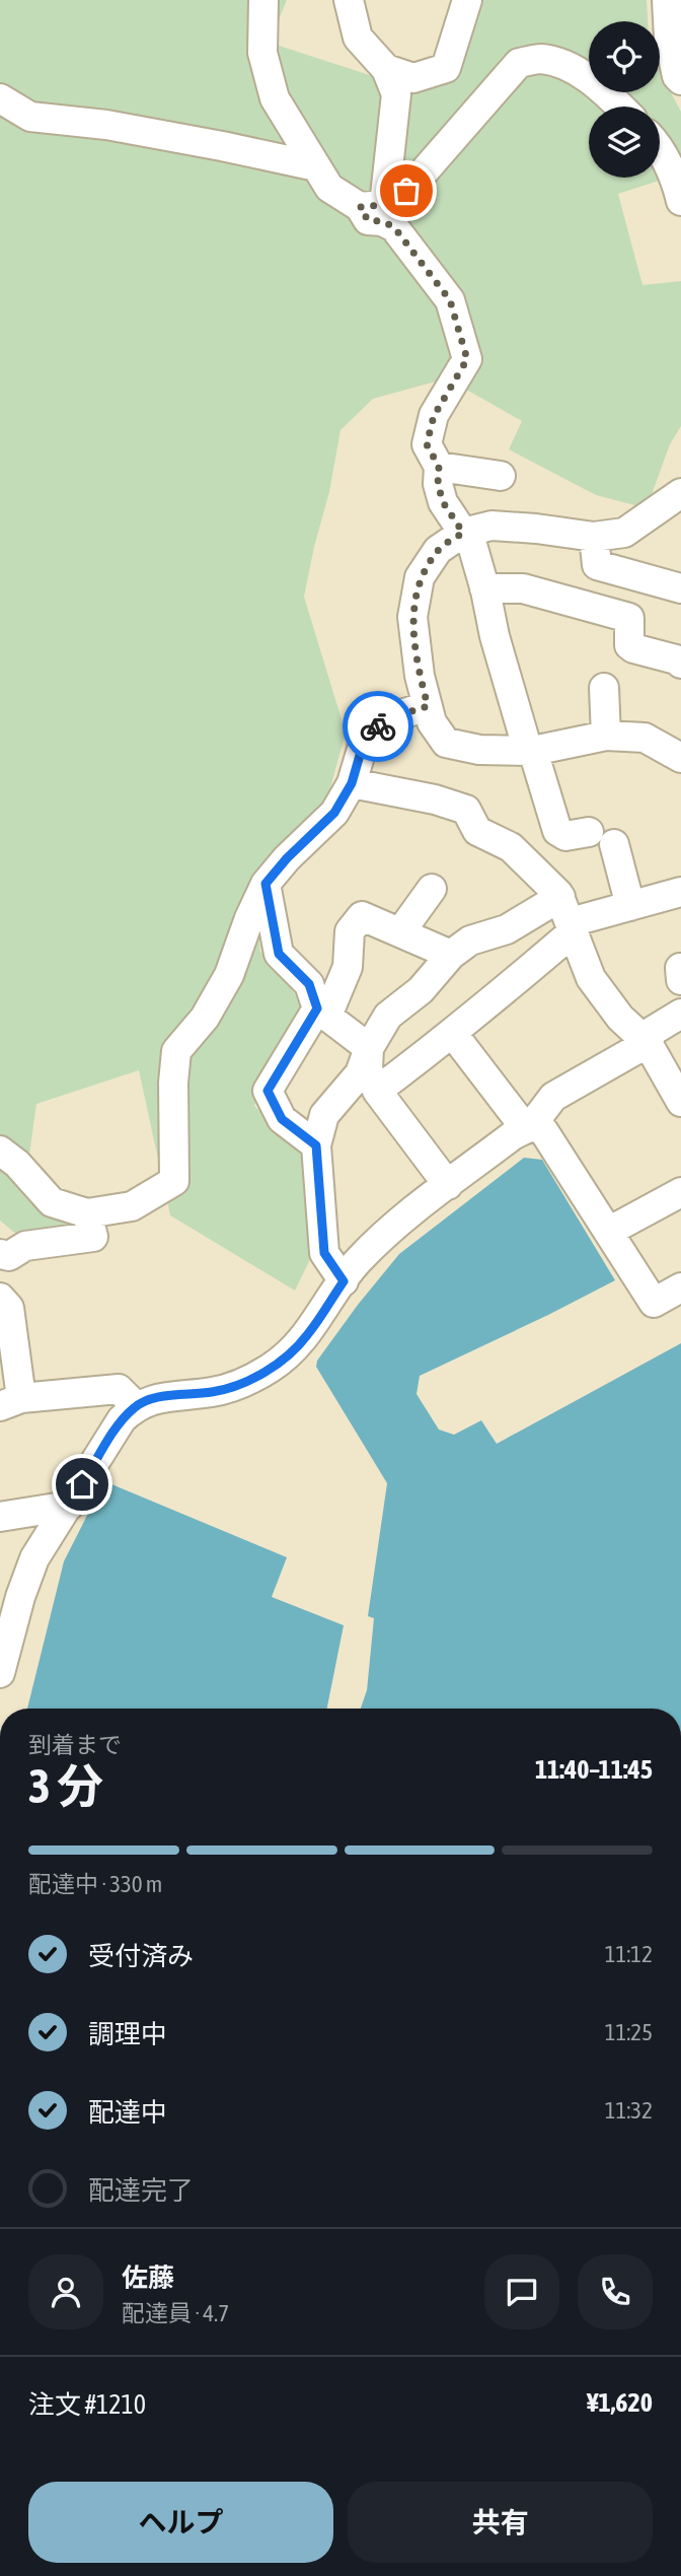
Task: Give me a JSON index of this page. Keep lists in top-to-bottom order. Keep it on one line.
{"page":{"heading":["3 分","到着まで","11:40–11:45"],"panel":["佐藤","配達員 · 4.7","注文 #1210","¥1,620"],"bar":"配達中 · 330 m","list":[["受付済み","11:12"],["調理中","11:25"],["配達中","11:32"],"配達完了"],"buttons":["ヘルプ","共有"]}}
